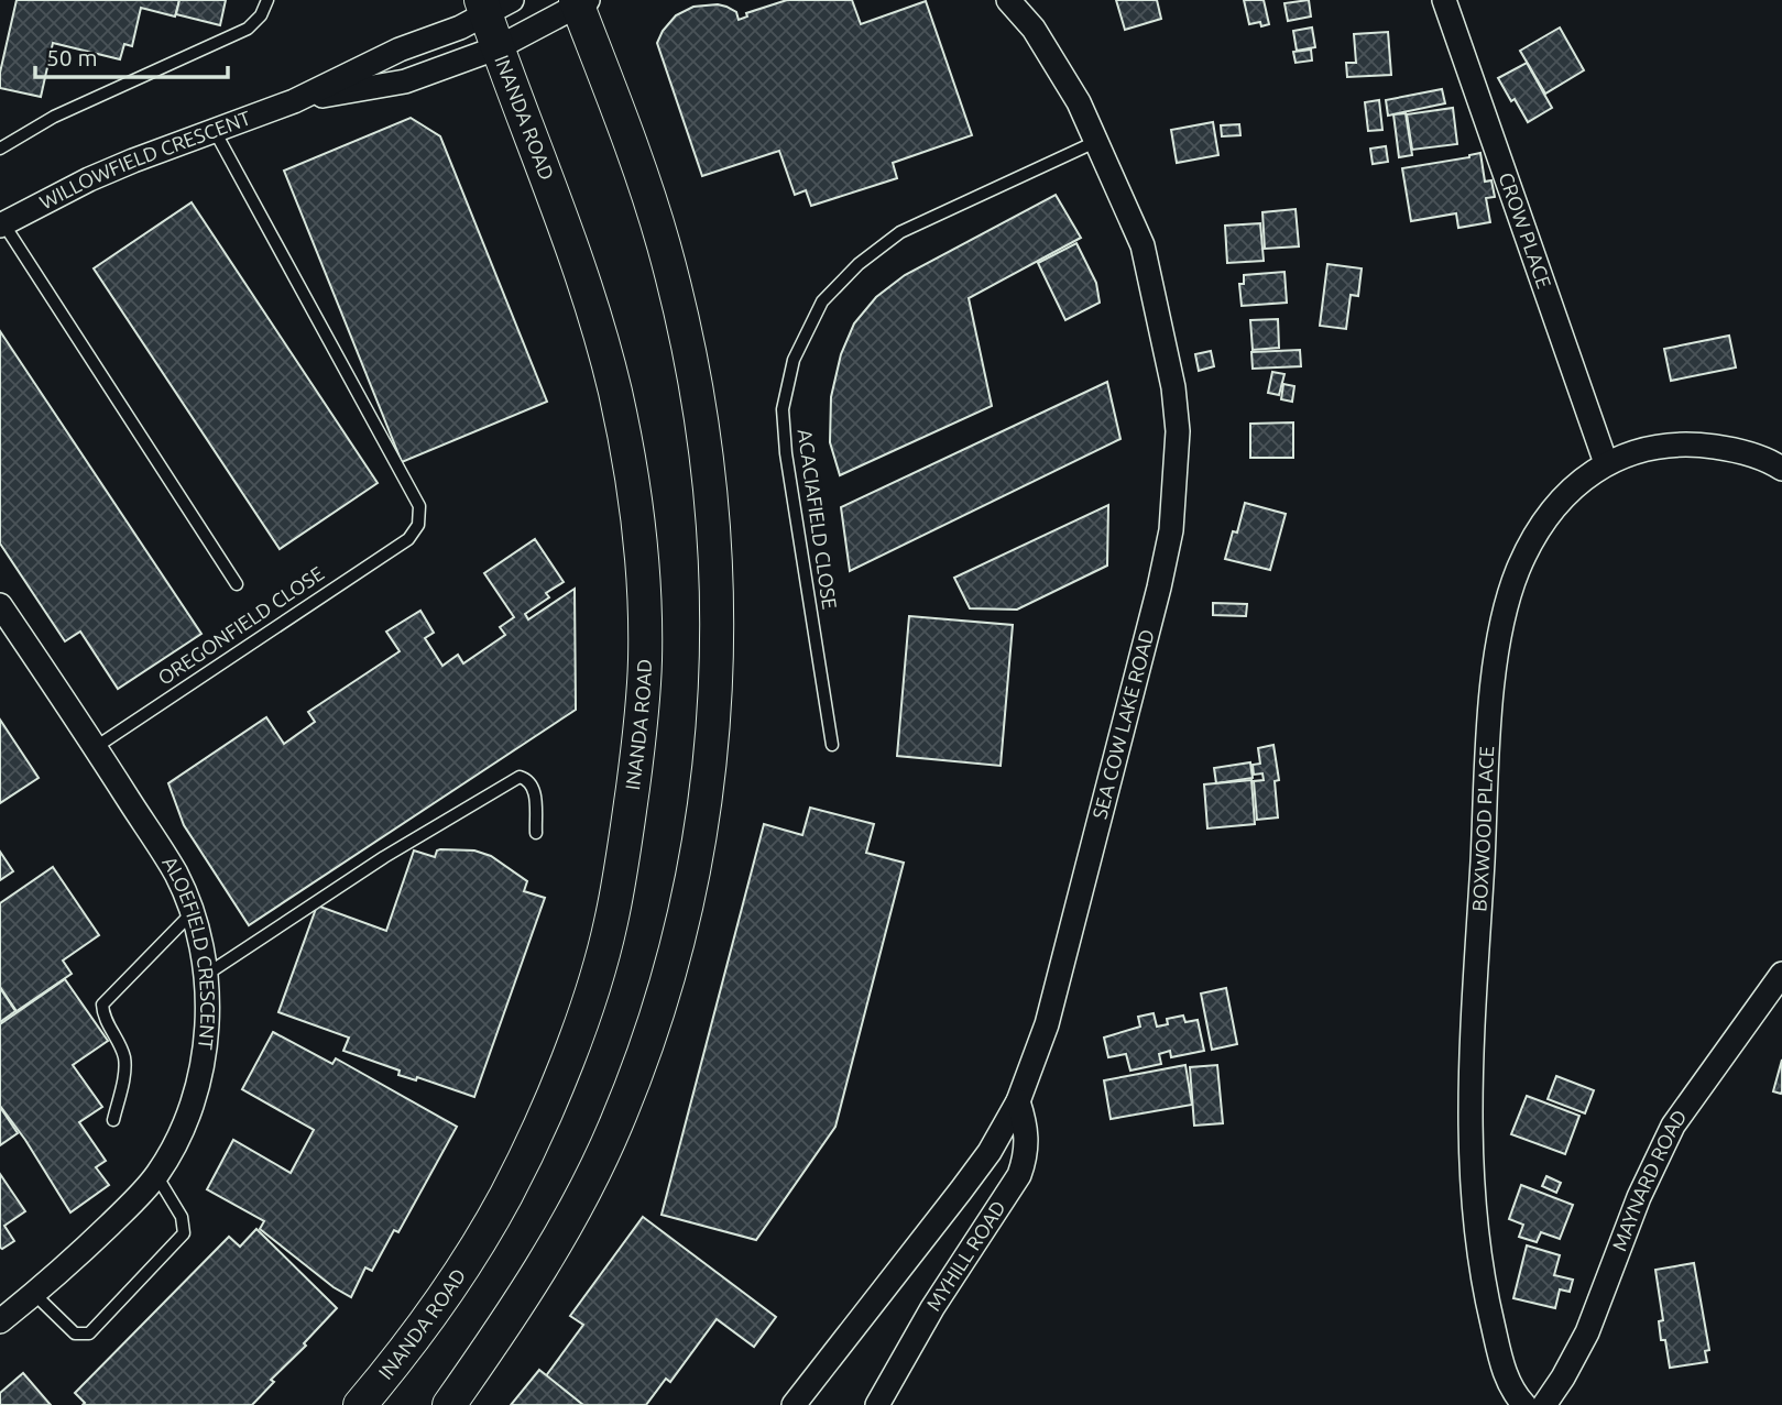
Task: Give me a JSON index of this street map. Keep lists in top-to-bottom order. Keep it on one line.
{"streets":{"main road":["INANDA ROAD"],"street":["WILLOWFIELD CRESCENT","CROW PLACE","SEA COW LAKE ROAD","BOXWOOD PLACE","ALOEFIELD CRESCENT","MAYNARD ROAD","MYHILL ROAD"],"lane":["ACACIAFIELD CLOSE","OREGONFIELD CLOSE"]},"crossings":[["INANDA ROAD","WILLOWFIELD CRESCENT"],["WILLOWFIELD CRESCENT","OREGONFIELD CLOSE"],["CROW PLACE","BOXWOOD PLACE"],["ACACIAFIELD CLOSE","SEA COW LAKE ROAD"],["OREGONFIELD CLOSE","ALOEFIELD CRESCENT"],["SEA COW LAKE ROAD","MYHILL ROAD"]],"scale_bar":"50 m"}
